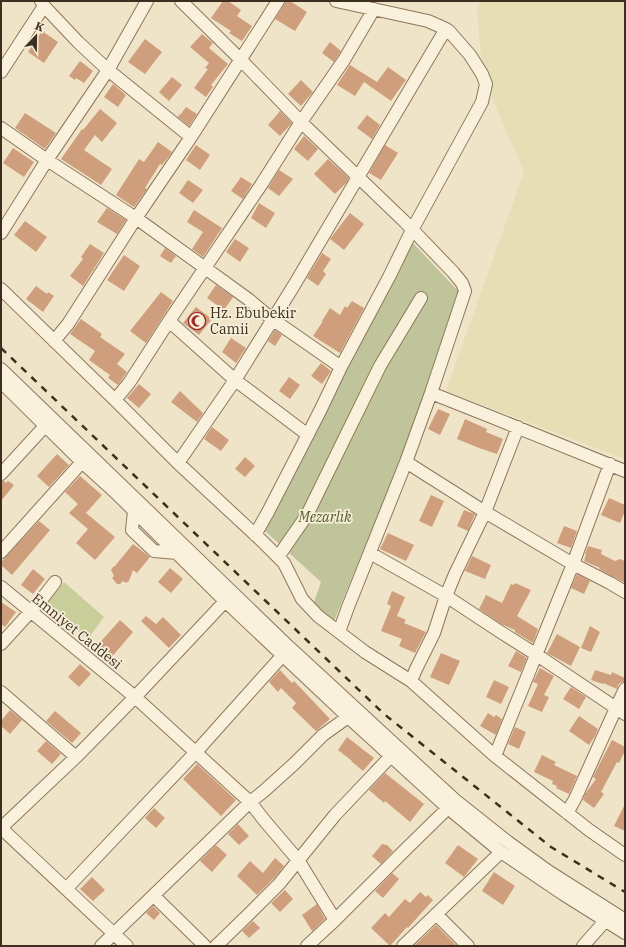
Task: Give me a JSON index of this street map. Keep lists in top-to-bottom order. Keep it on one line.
{"streets":{"street":["Emniyet Caddesi"]},"parks":["Mezarlık"],"places":{"mosque":["Hz. Ebubekir Camii"]},"north":"top"}
